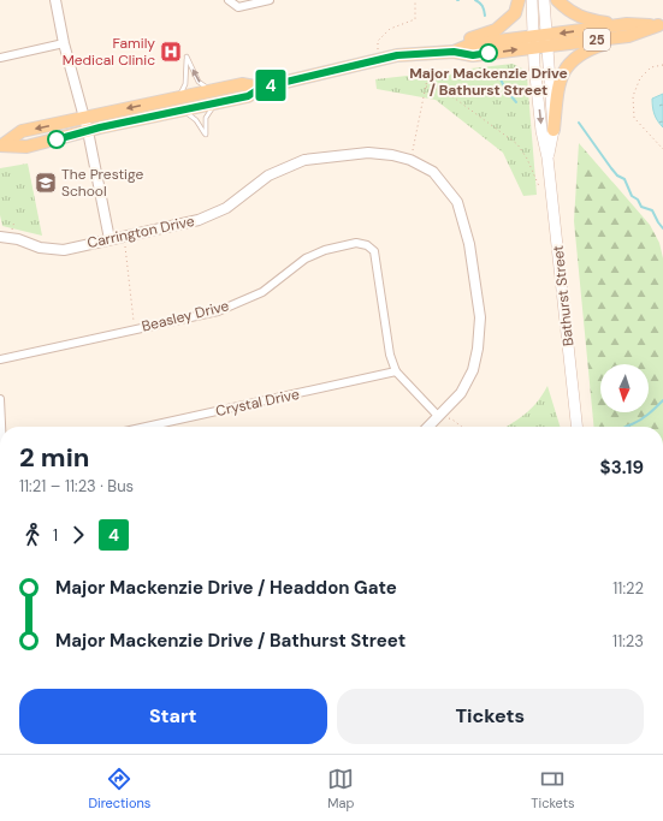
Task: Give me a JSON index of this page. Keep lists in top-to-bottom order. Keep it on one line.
{"streets":{"main road":["25","Bathurst Street"],"street":["Carrington Drive","Beasley Drive","Crystal Drive"]},"crossings":[["25","Bathurst Street"],["Carrington Drive","Beasley Drive"],["Beasley Drive","Crystal Drive"]],"places":{"hospital":["Family Medical Clinic"],"other":["Major Mackenzie Drive / Bathurst Street"],"school or university":["The Prestige School"]},"lines":["bus line 4"],"north":"bottom","page":{"on_map":"4","heading":["2 min","11:21 – 11:23 · Bus","$3.19"],"legs":["1","4"],"list":[{"name":"Major Mackenzie Drive / Headdon Gate","value":"11:22"},{"name":"Major Mackenzie Drive / Bathurst Street","value":"11:23"}],"buttons":["Start","Tickets"],"tabs":["Directions","Map","Tickets"]}}
